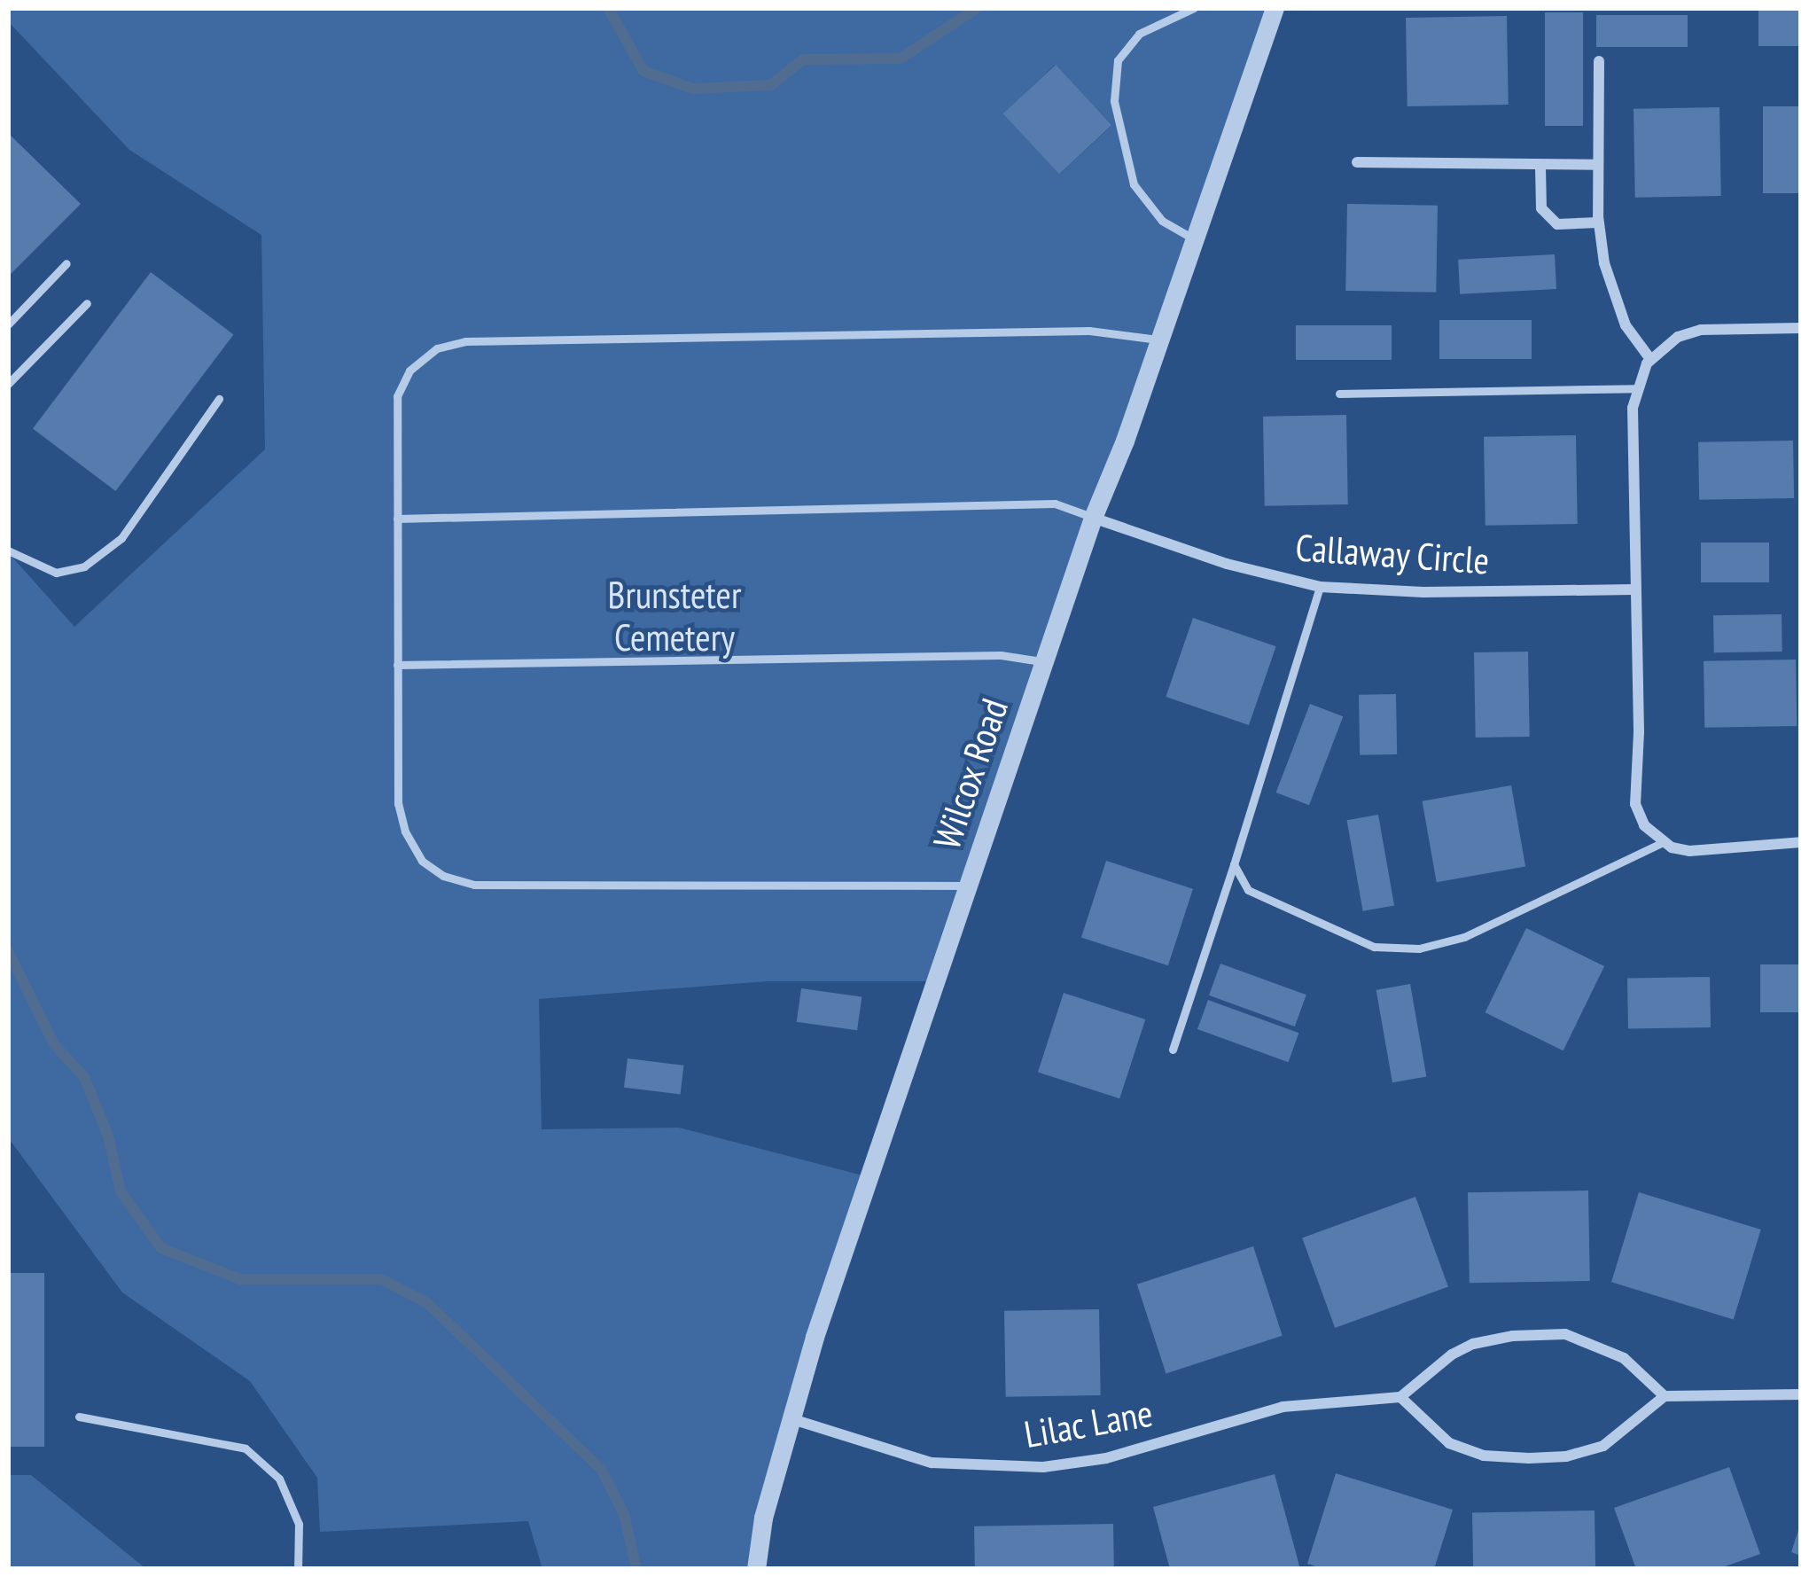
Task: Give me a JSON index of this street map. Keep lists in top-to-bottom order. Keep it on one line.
{"streets":{"street":["Callaway Circle","Wilcox Road","Lilac Lane"]},"crossings":[["Callaway Circle","Wilcox Road"],["Wilcox Road","Lilac Lane"]],"parks":["Brunsteter Cemetery"]}
